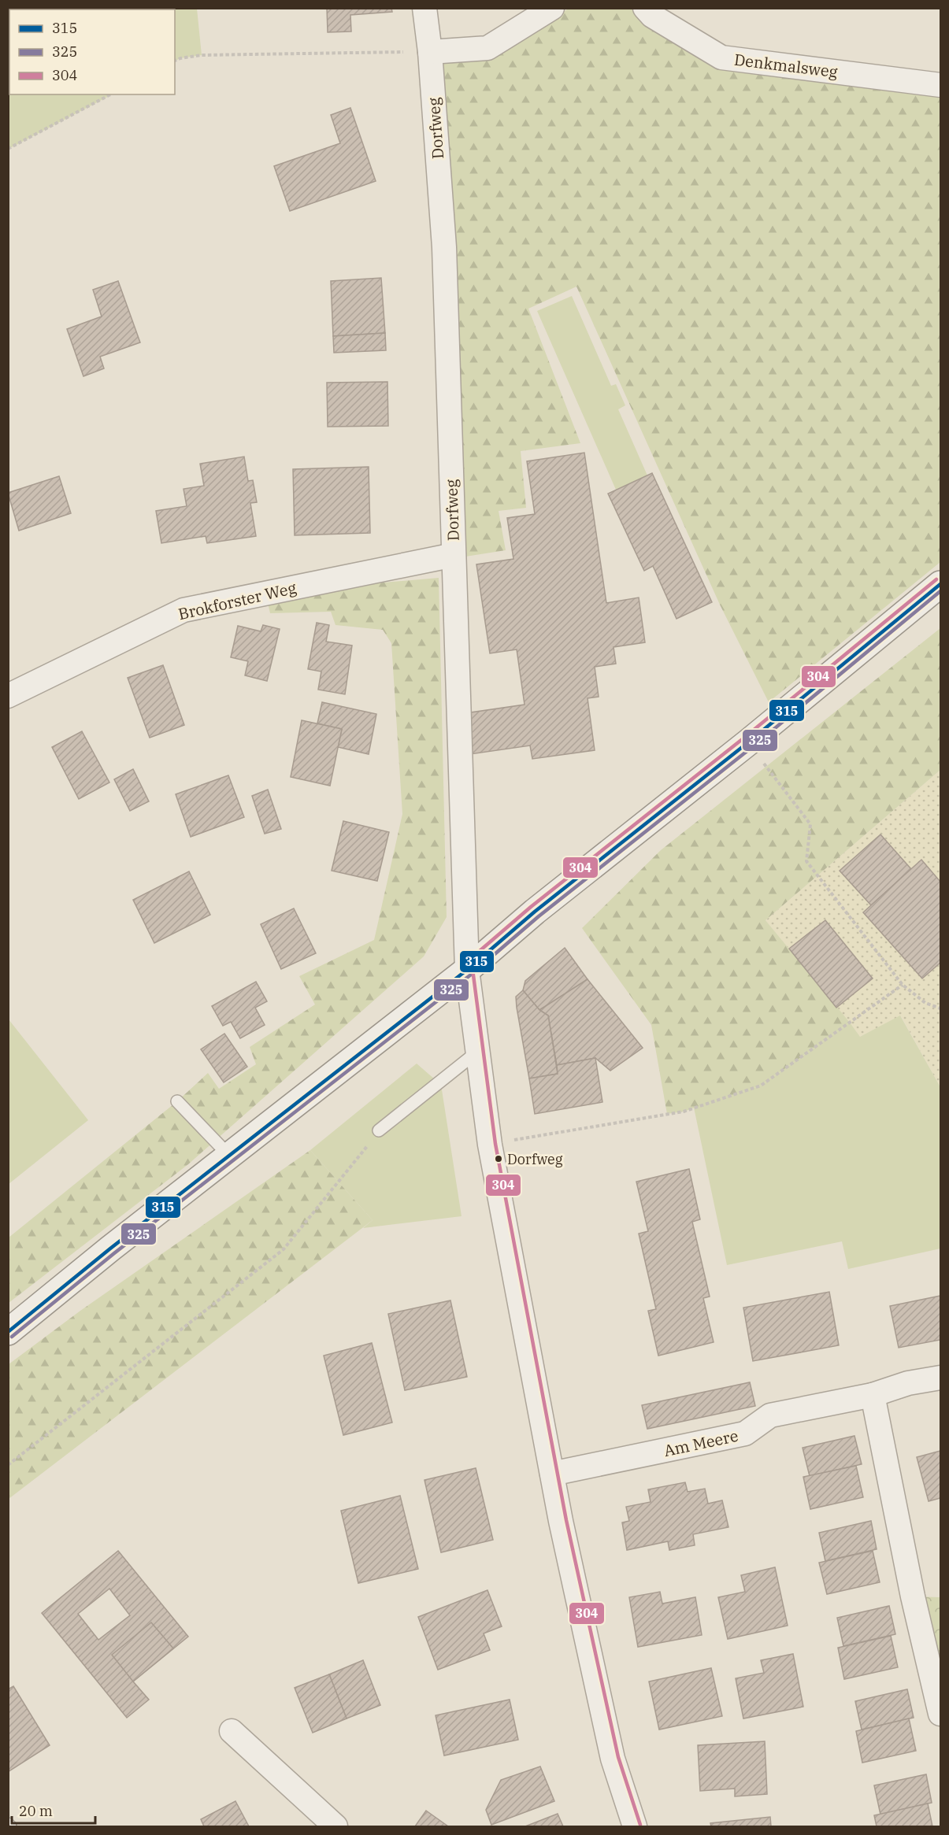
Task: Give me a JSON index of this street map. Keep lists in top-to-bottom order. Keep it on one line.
{"streets":{"street":["Denkmalsweg","Dorfweg","Brokforster Weg","Am Meere"]},"crossings":[["Dorfweg","Brokforster Weg"],["Dorfweg","Am Meere"]],"places":["Dorfweg"],"lines":["transit line 304","transit line 315","transit line 325"],"legend":["315","325","304"],"scale_bar":"20 m"}
